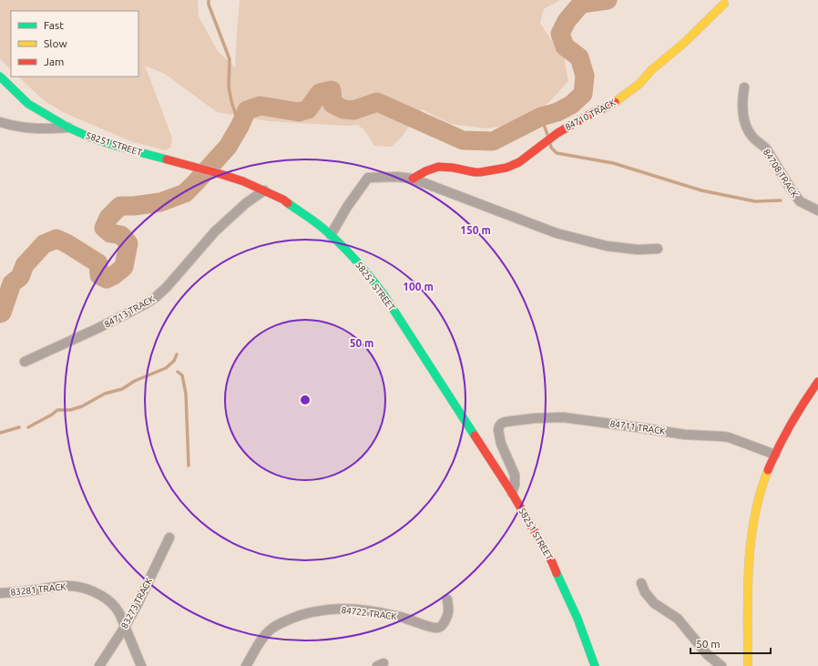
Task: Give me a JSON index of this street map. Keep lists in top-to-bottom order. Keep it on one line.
{"streets":{"street":["84710 TRACK","58251 STREET","84708 TRACK","84713 TRACK","84711 TRACK","83281 TRACK","83273 TRACK","84722 TRACK"]},"crossings":[["58251 STREET","84713 TRACK"],["58251 STREET","84711 TRACK"],["83281 TRACK","83273 TRACK"]],"legend":["Fast","Slow","Jam"],"scale_bar":"50 m","rings":["150 m","100 m","50 m"]}
